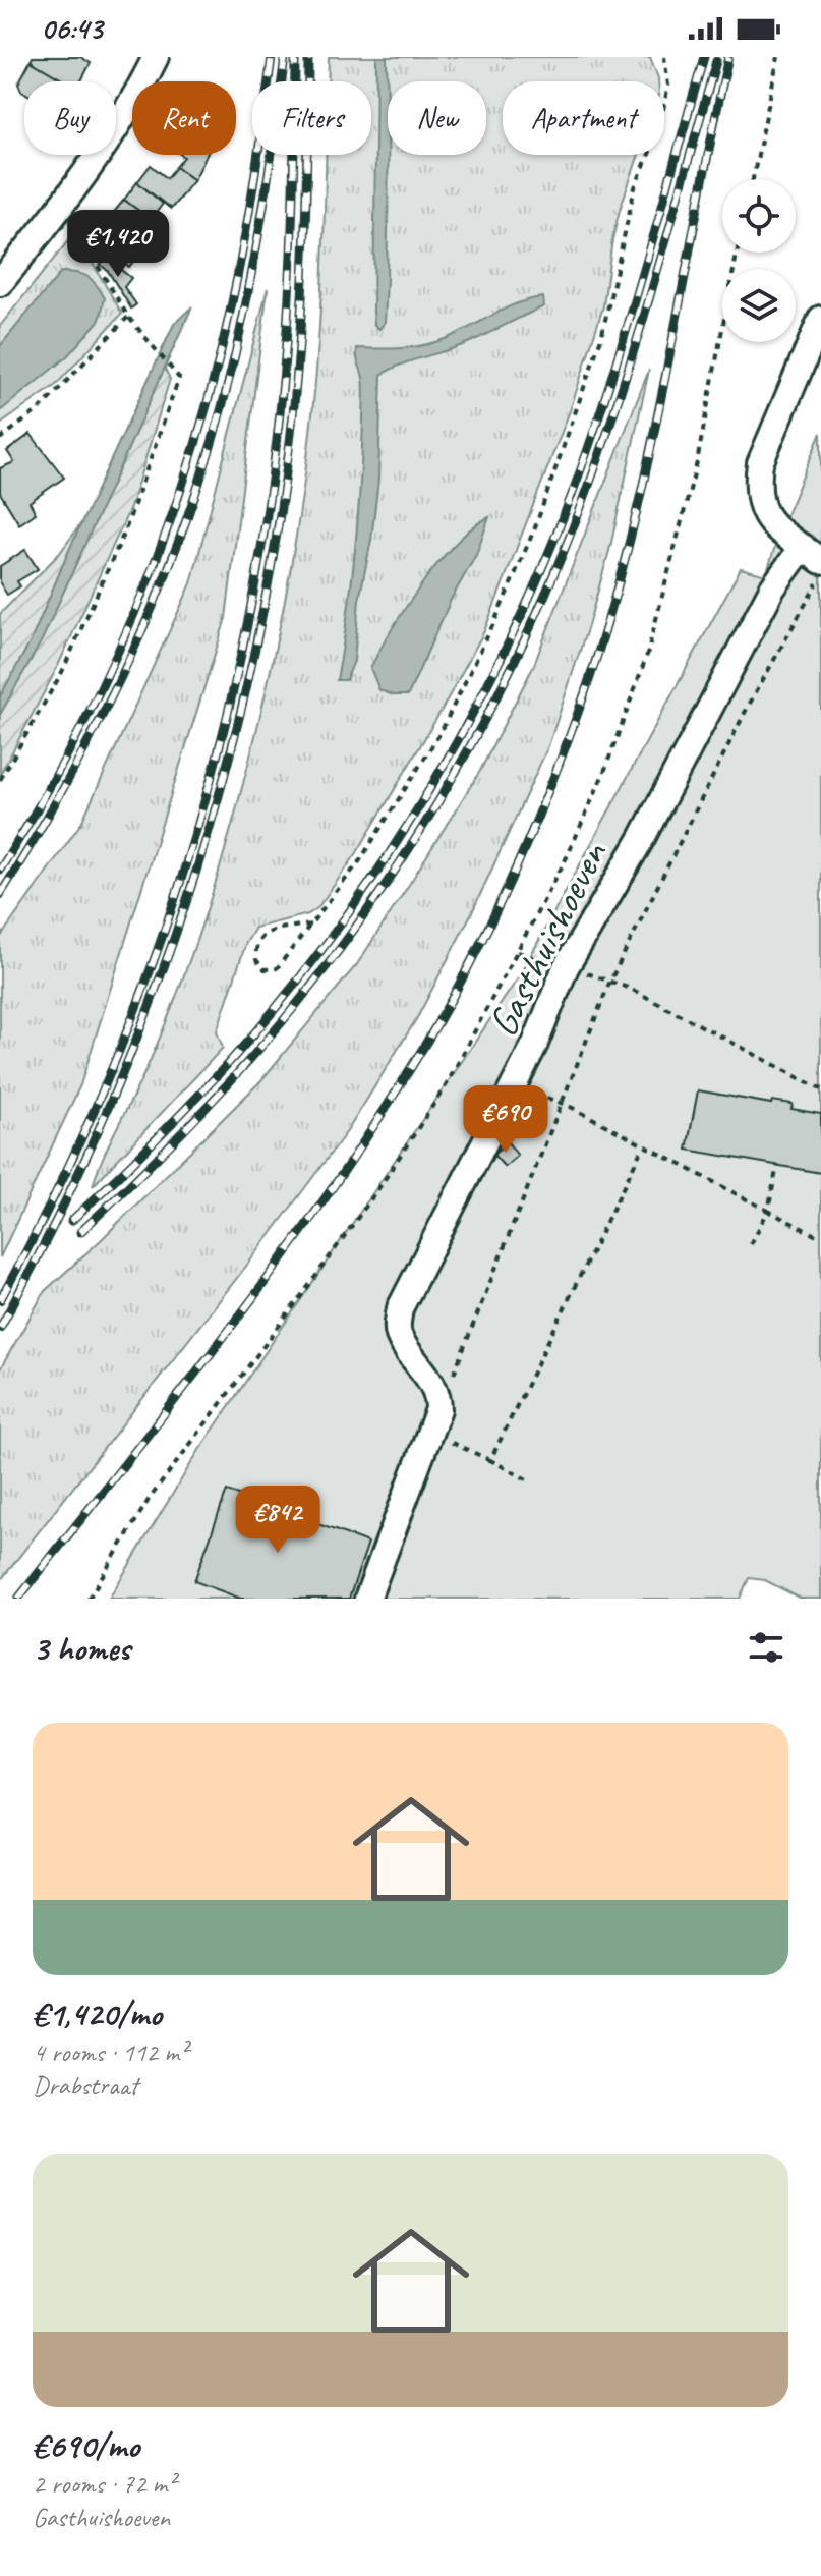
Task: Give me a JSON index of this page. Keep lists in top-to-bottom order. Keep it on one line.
{"streets":{"street":["Gasthuishoeven"]},"page":{"status":"06:43","chip":["Buy","Rent","Filters","New","Apartment"],"price":["€1,420","€690","€842"],"heading":"3 homes","list":[{"name":"€1,420/mo","note":"4 rooms · 112 m² · Drabstraat"},{"name":"€690/mo","note":"2 rooms · 72 m² · Gasthuishoeven"}]}}
